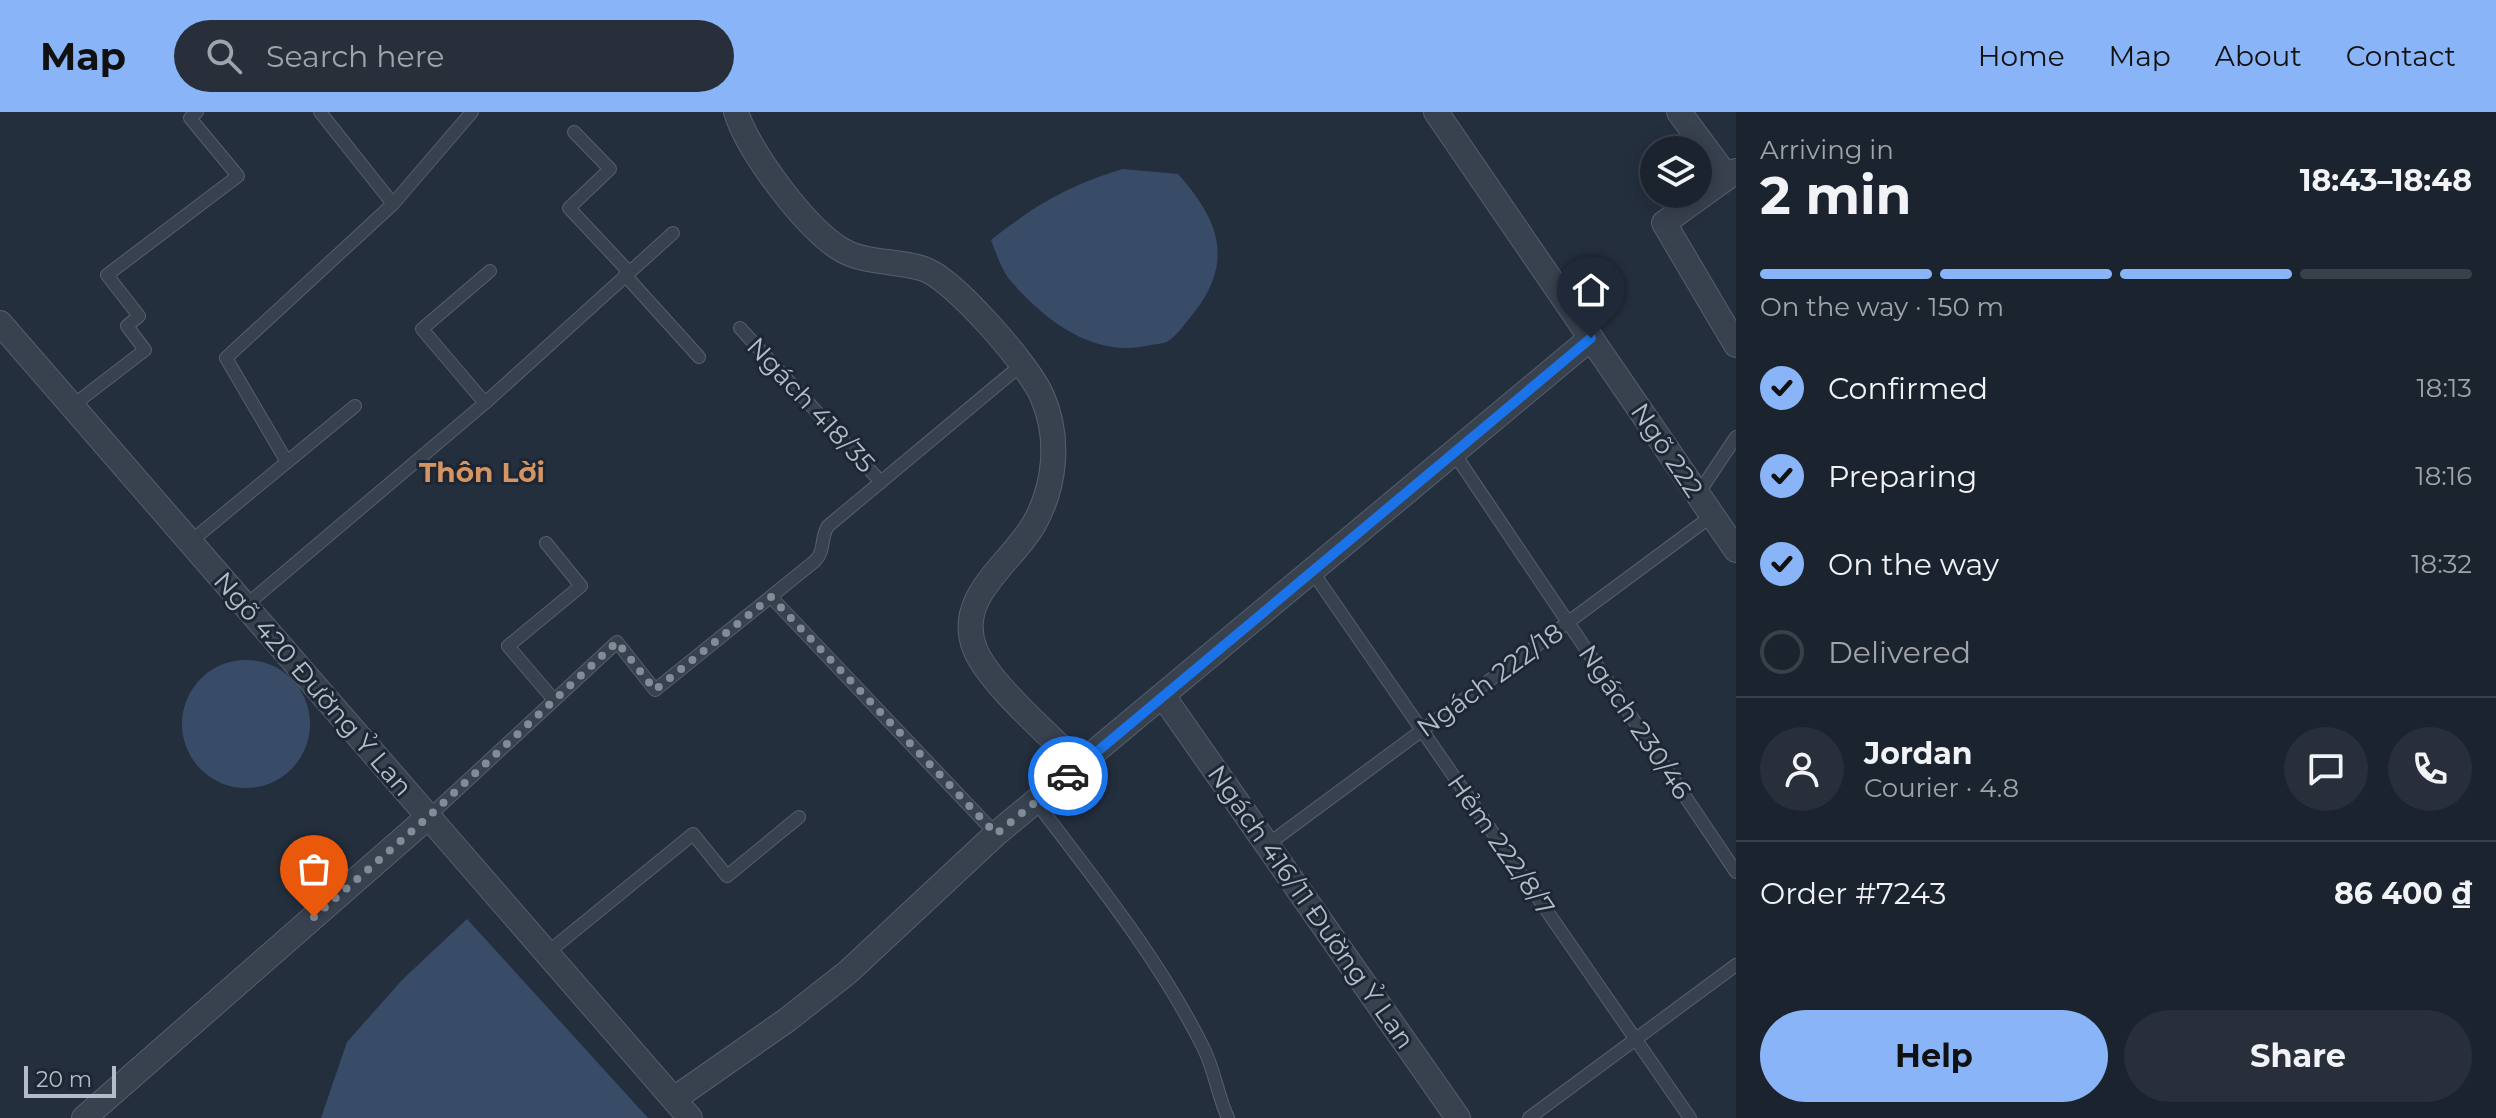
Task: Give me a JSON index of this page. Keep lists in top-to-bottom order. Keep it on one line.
{"streets":{"street":["Ngõ 222","Ngõ 420 Đường Ỷ Lan","Ngách 416/11 Đường Ỷ Lan"],"lane":["Ngách 418/35","Ngách 222/18","Ngách 230/46","Hẻm 222/8/7"]},"crossings":[["Ngõ 222","Ngách 222/18"],["Ngách 222/18","Ngách 230/46"],["Ngách 222/18","Hẻm 222/8/7"],["Ngách 222/18","Ngách 416/11 Đường Ỷ Lan"]],"districts":["Thôn Lời"],"scale_bar":"20 m","page":{"header":"Map","search":"Search here","nav":["Home","Map","About","Contact"],"heading":["2 min","Arriving in","18:43–18:48"],"panel":["Jordan","Courier · 4.8","Order #7243","86 400 ₫"],"bar":"On the way · 150 m","list":[["Confirmed","18:13"],["Preparing","18:16"],["On the way","18:32"],"Delivered"],"buttons":["Help","Share"],"scale":"20 m"}}
